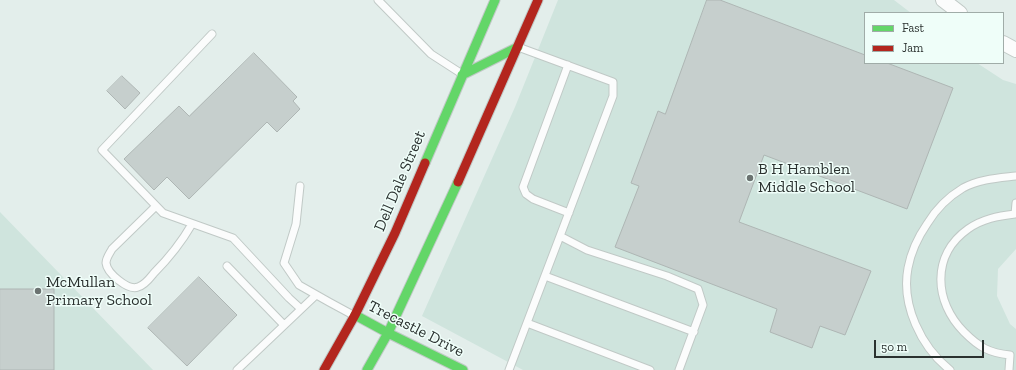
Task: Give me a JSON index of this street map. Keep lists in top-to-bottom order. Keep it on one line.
{"streets":{"main road":["Dell Dale Street","Trecastle Drive"]},"crossings":[["Dell Dale Street","Trecastle Drive"]],"places":["B H Hamblen Middle School","McMullan Primary School"],"legend":["Fast","Jam"],"scale_bar":"50 m"}
